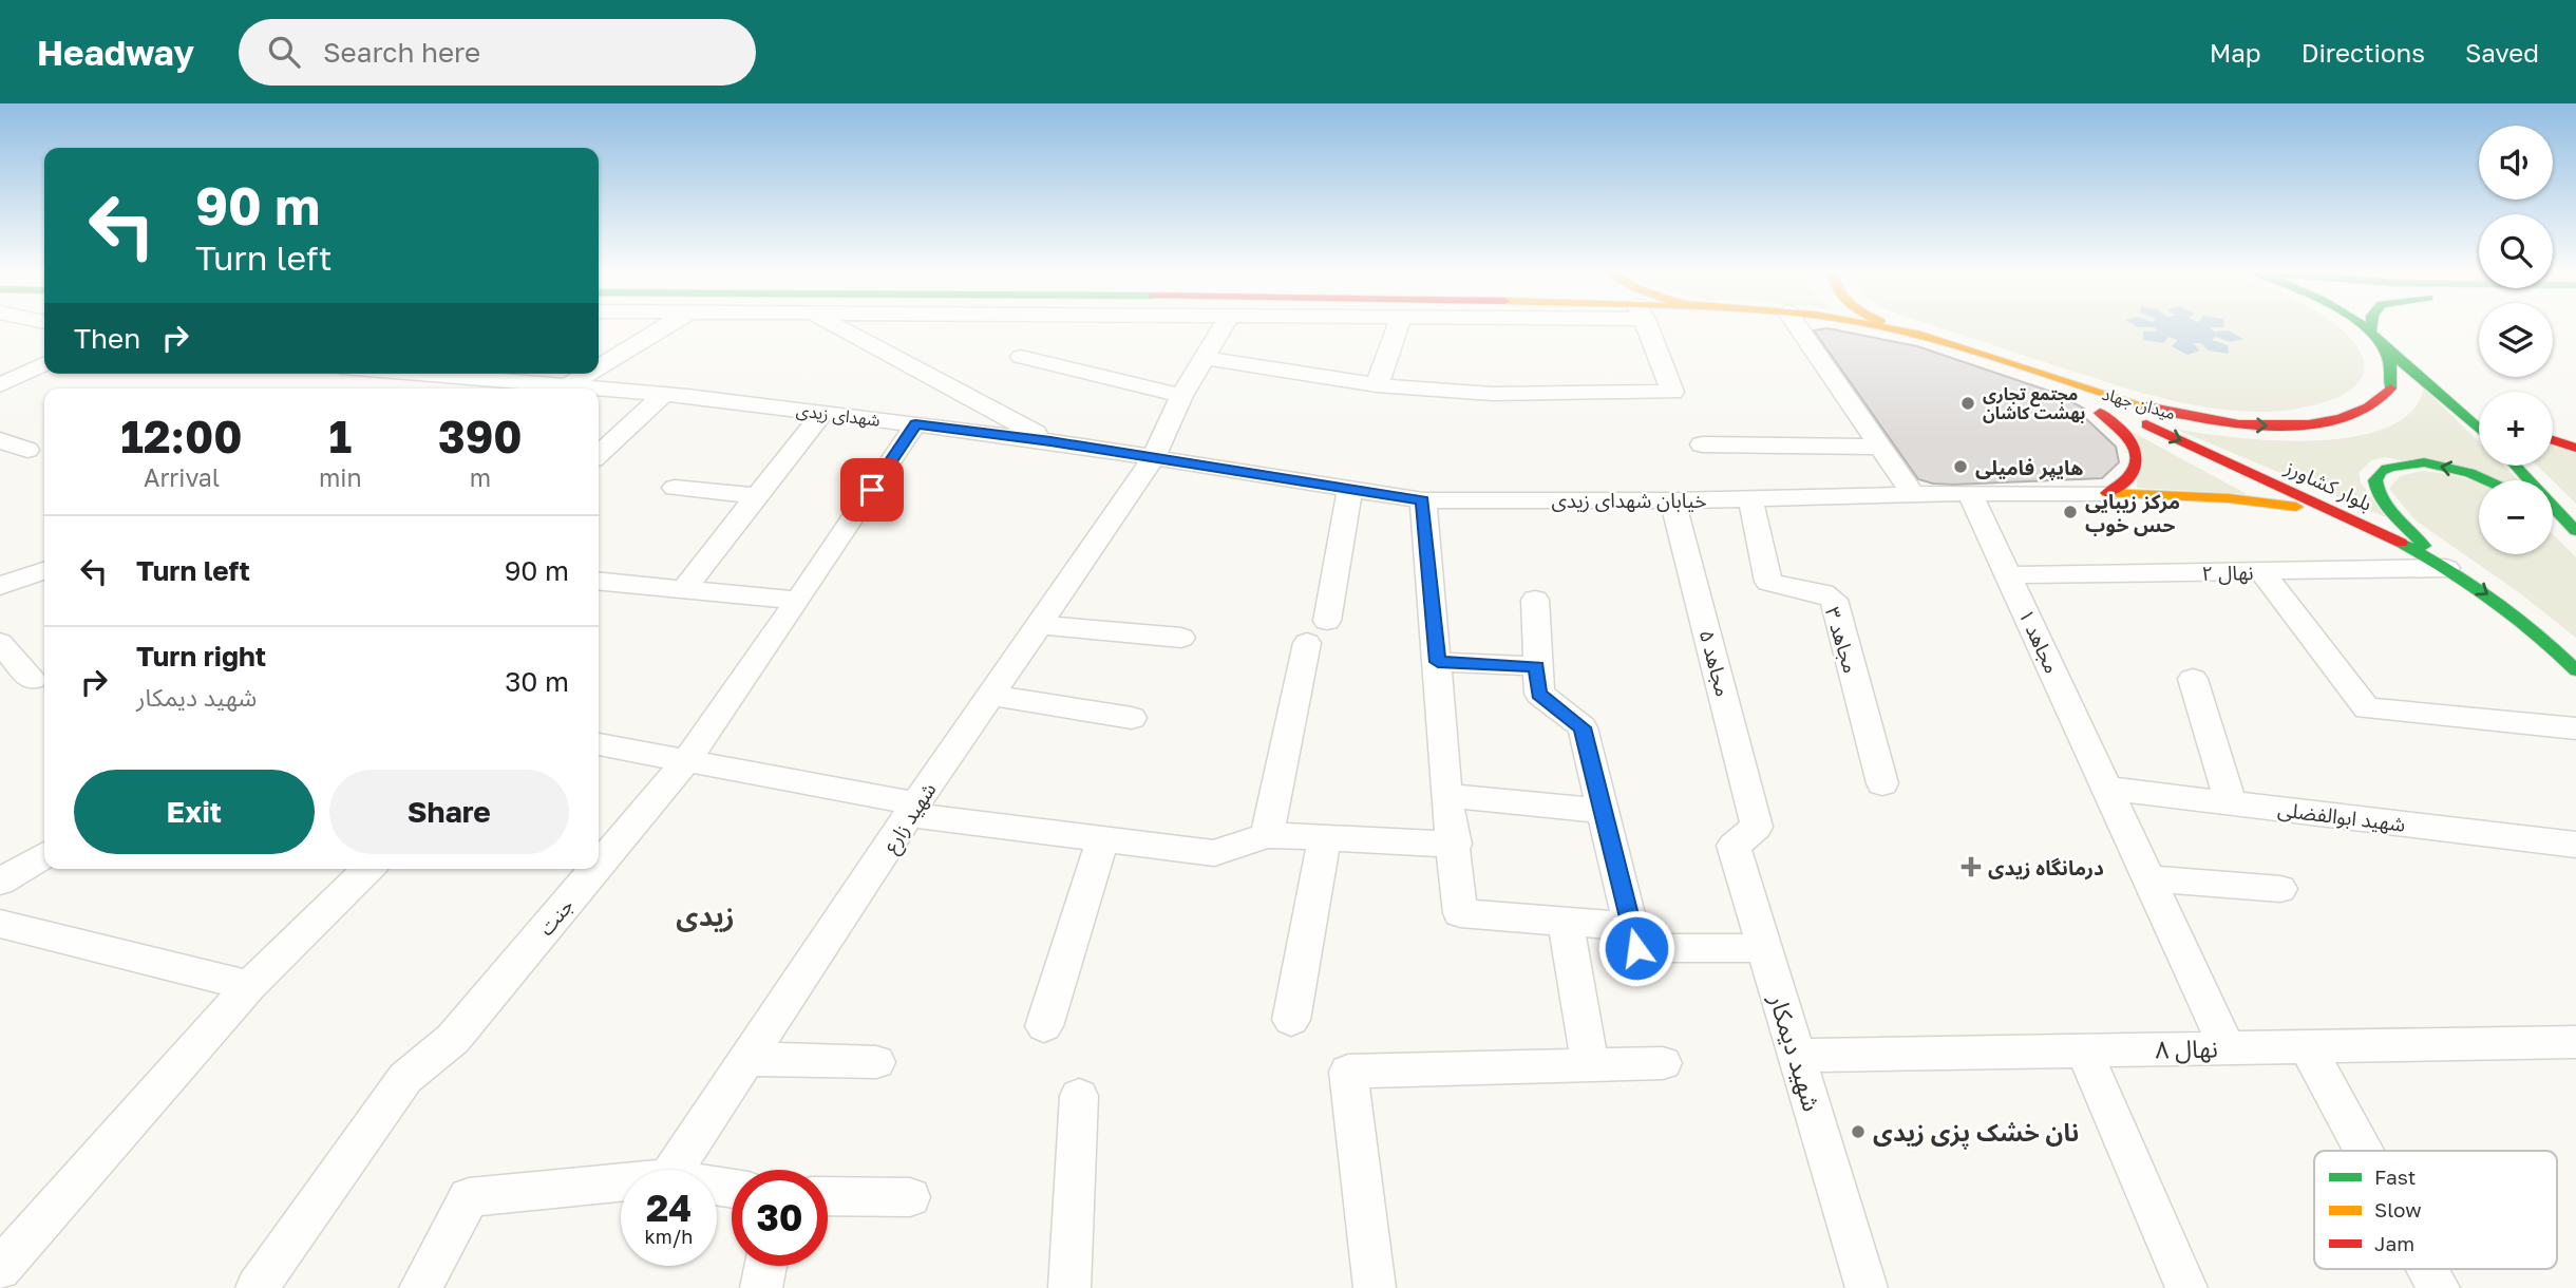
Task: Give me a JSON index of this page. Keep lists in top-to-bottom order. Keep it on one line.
{"streets":{"main road":["میدان جهاد","بلوار کشاورز"],"street":["شهدای زیدی","خیابان شهدای زیدی","نهال ۲","مجاهد ۳","مجاهد ۱","مجاهد ۵","شهید ابوالفضلی","شهید زارع","جنت","نهال ۸","شهید دیمکار"]},"crossings":[["میدان جهاد","بلوار کشاورز"],["شهدای زیدی","خیابان شهدای زیدی"],["شهدای زیدی","شهید زارع"],["شهدای زیدی","جنت"],["بلوار کشاورز","نهال ۲"],["خیابان شهدای زیدی","مجاهد ۳"],["خیابان شهدای زیدی","مجاهد ۱"],["خیابان شهدای زیدی","مجاهد ۵"],["خیابان شهدای زیدی","شهید زارع"],["نهال ۲","مجاهد ۱"],["مجاهد ۱","شهید ابوالفضلی"],["مجاهد ۱","نهال ۸"],["مجاهد ۵","شهید دیمکار"],["نهال ۸","شهید دیمکار"]],"districts":["زیدی"],"places":{"other":["مجتمع تجاری بهشت کاشان","هایپر فامیلی","مرکز زیبایی حس خوب","نان خشک پزی زیدی"],"health":["درمانگاه زیدی"]},"legend":["Fast","Slow","Jam"],"page":{"header":"Headway","search":"Search here","nav":["Map","Directions","Saved"],"map_buttons":["+","−"],"turn":["90 m","Turn left"],"then":"Then","eta":["12:00","Arrival","1","min","390","m"],"list":[{"name":"Turn left","value":"90 m"},{"name":"Turn right","note":"شهید دیمکار","value":"30 m"}],"buttons":["Exit","Share"],"speed":"24 km/h","limit":"30"}}
